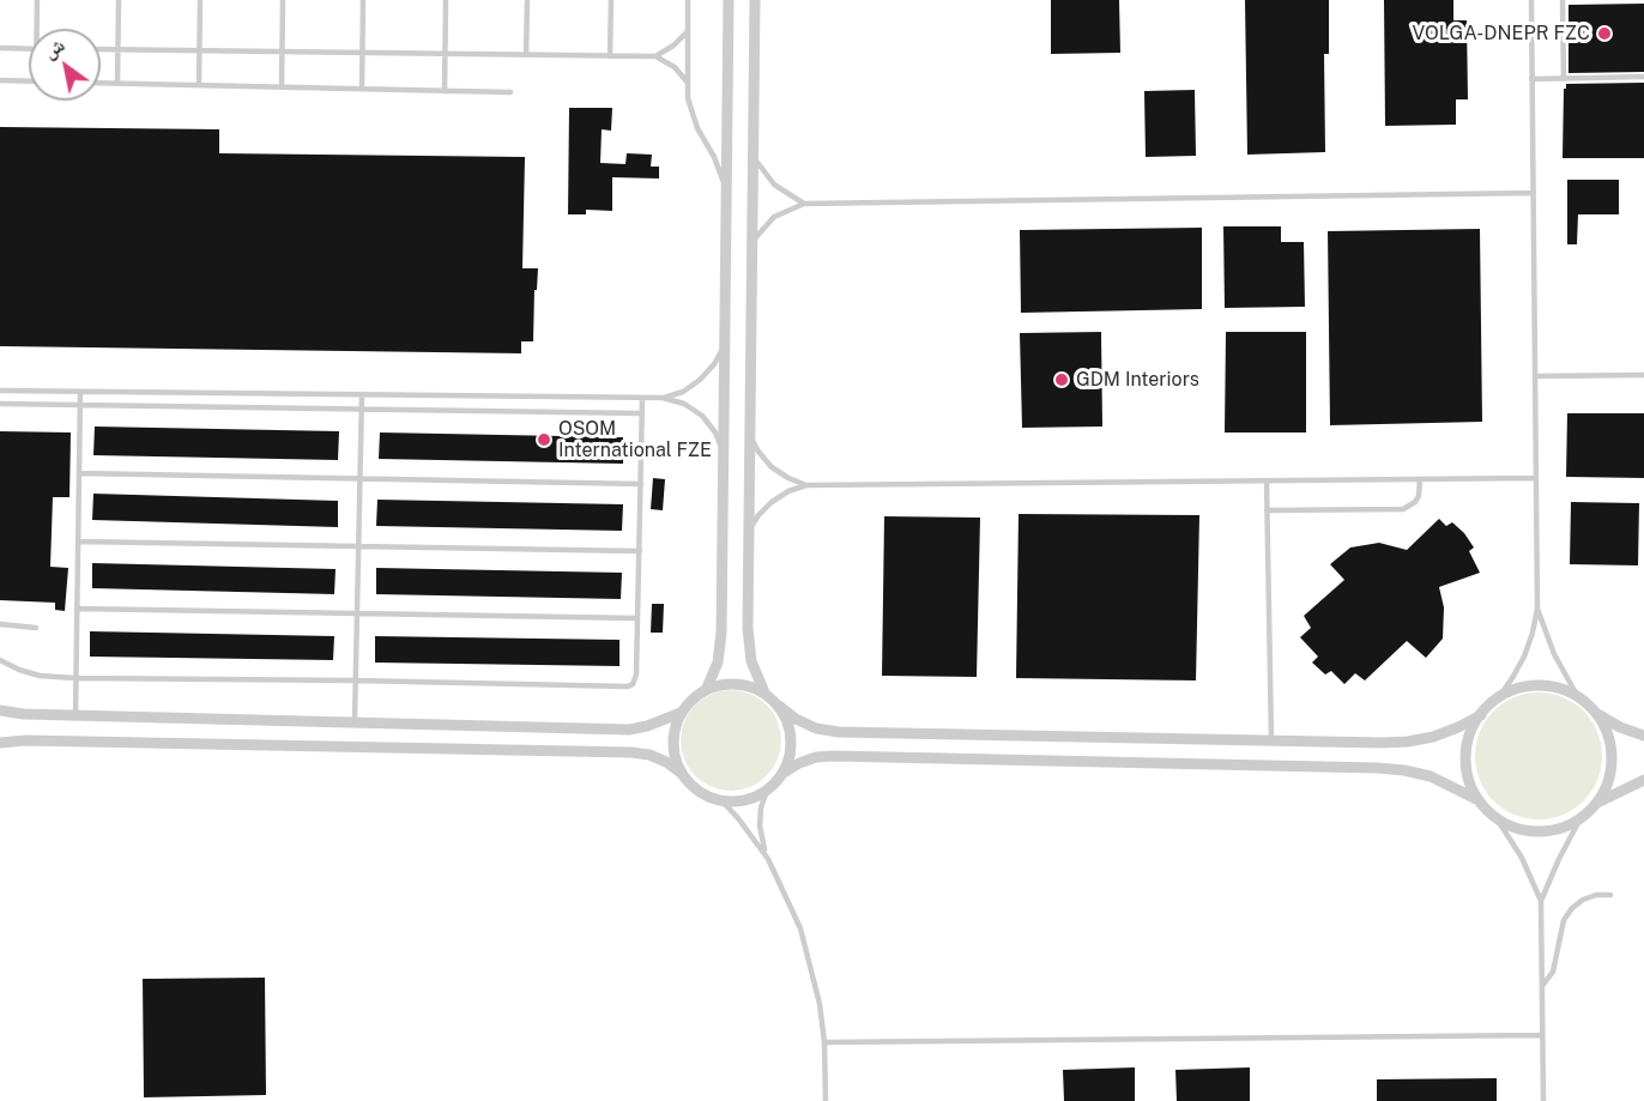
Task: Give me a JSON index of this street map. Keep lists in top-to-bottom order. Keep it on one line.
{"places":["VOLGA-DNEPR FZC","GDM Interiors","OSOM International FZE"],"north":"top left"}
